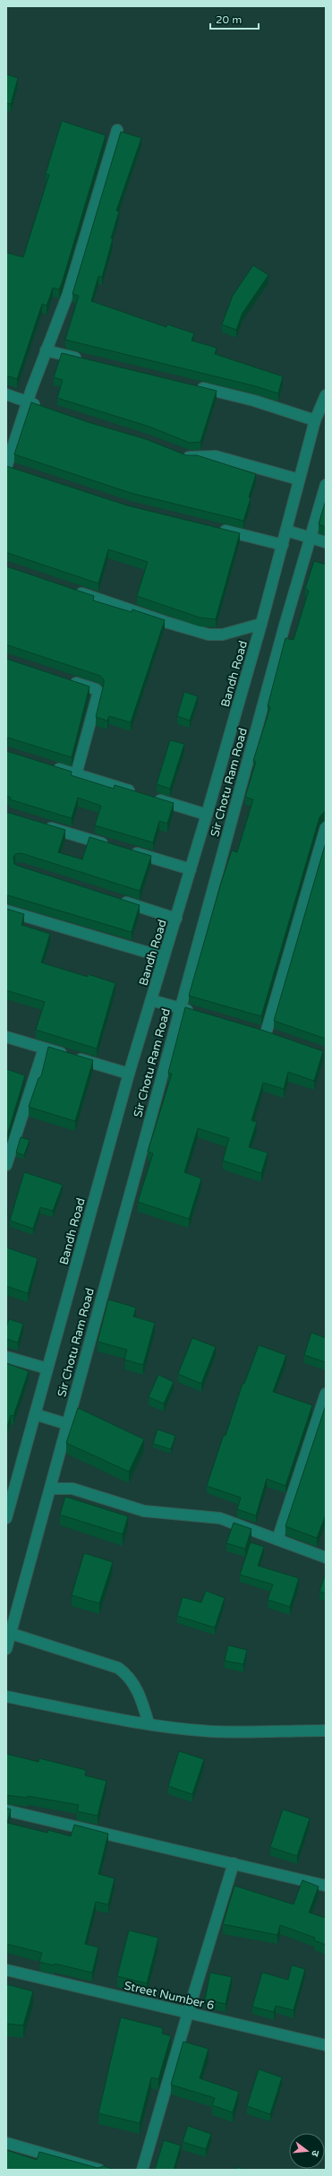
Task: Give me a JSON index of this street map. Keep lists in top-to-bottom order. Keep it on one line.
{"streets":{"street":["Bandh Road","Sir Chotu Ram Road","Street Number 6"]},"scale_bar":"20 m","north":"right"}
